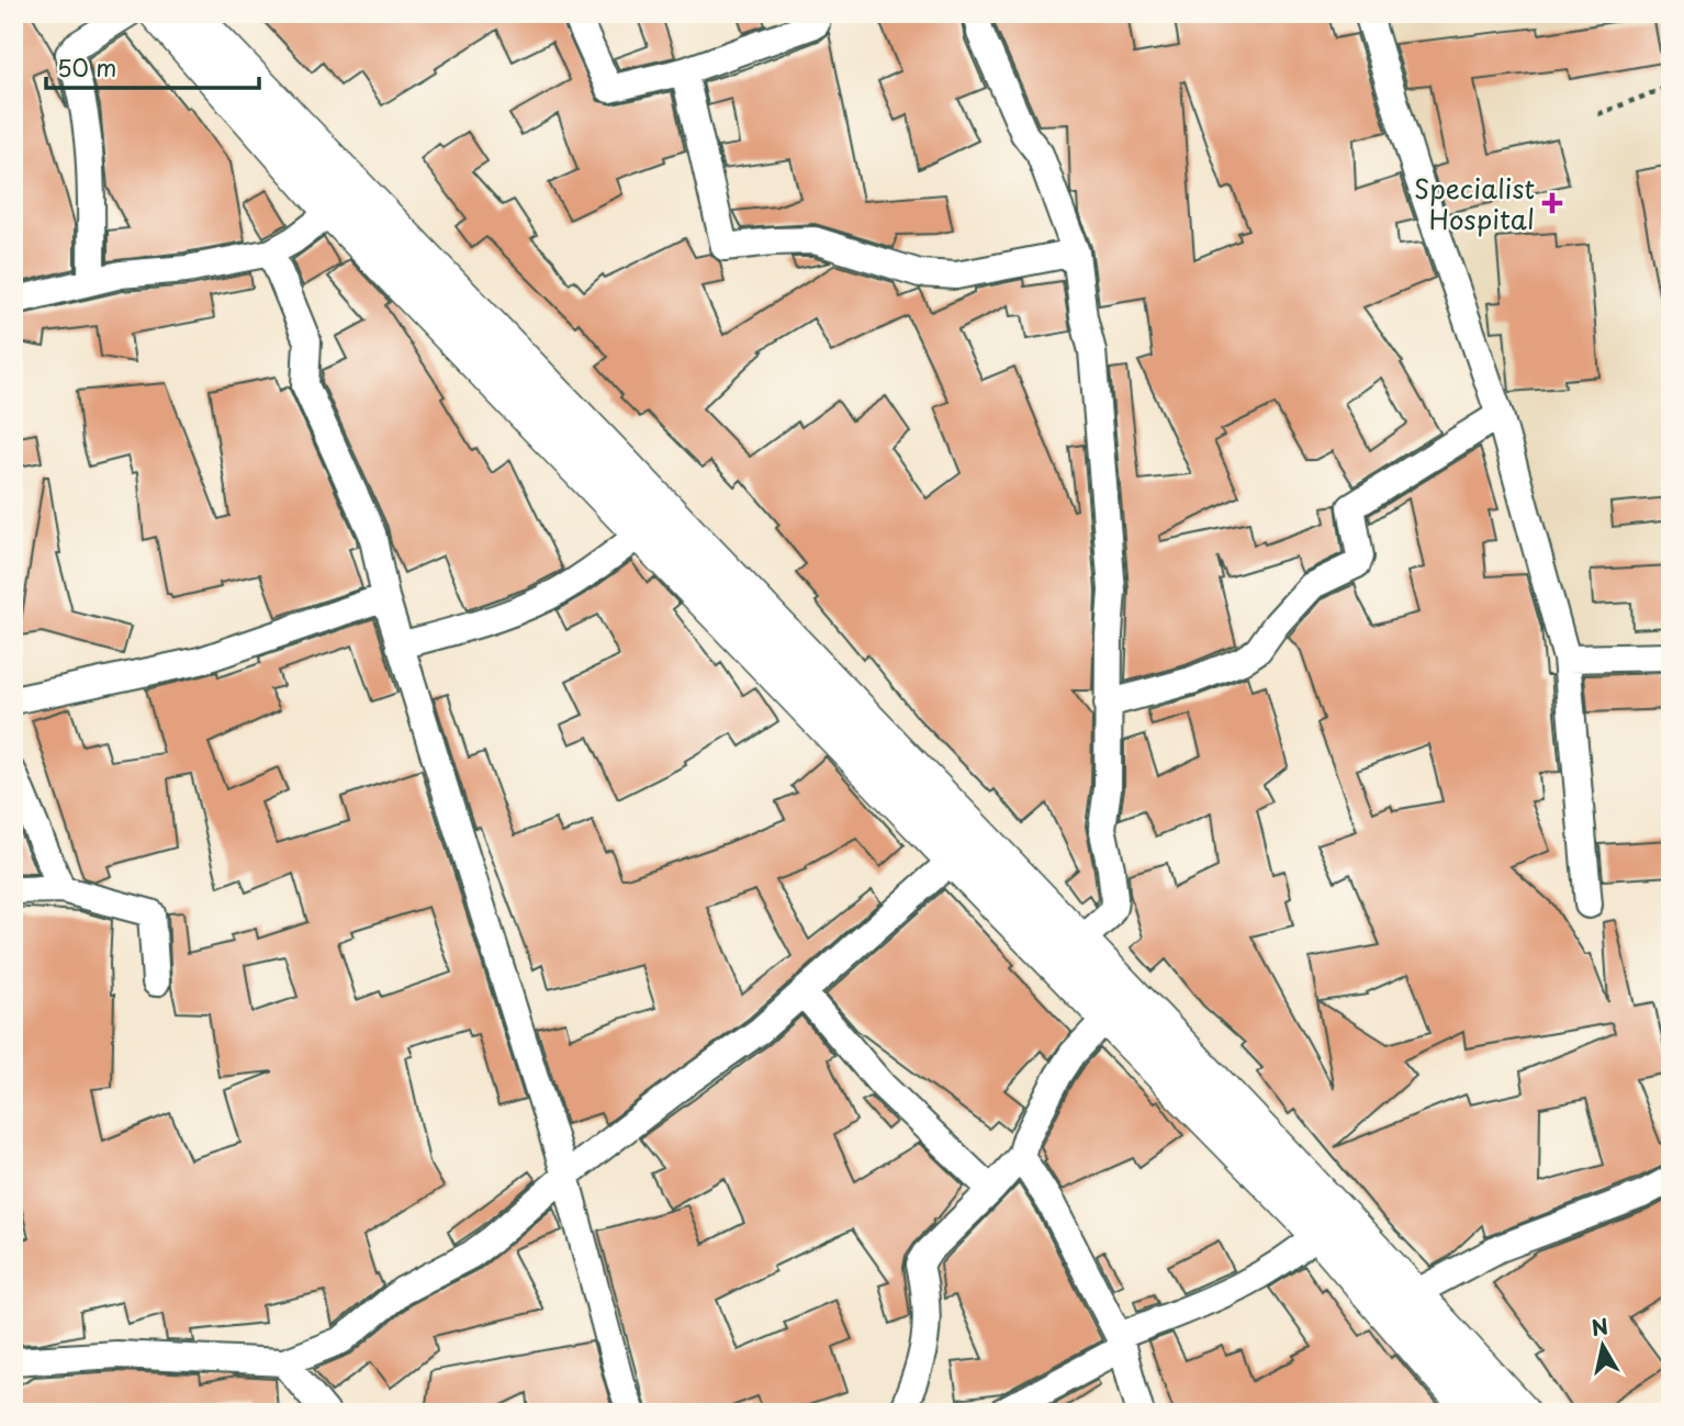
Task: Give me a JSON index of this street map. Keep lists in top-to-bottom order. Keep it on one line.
{"places":{"health":["Specialist Hospital"]},"scale_bar":"50 m","north":"top"}
